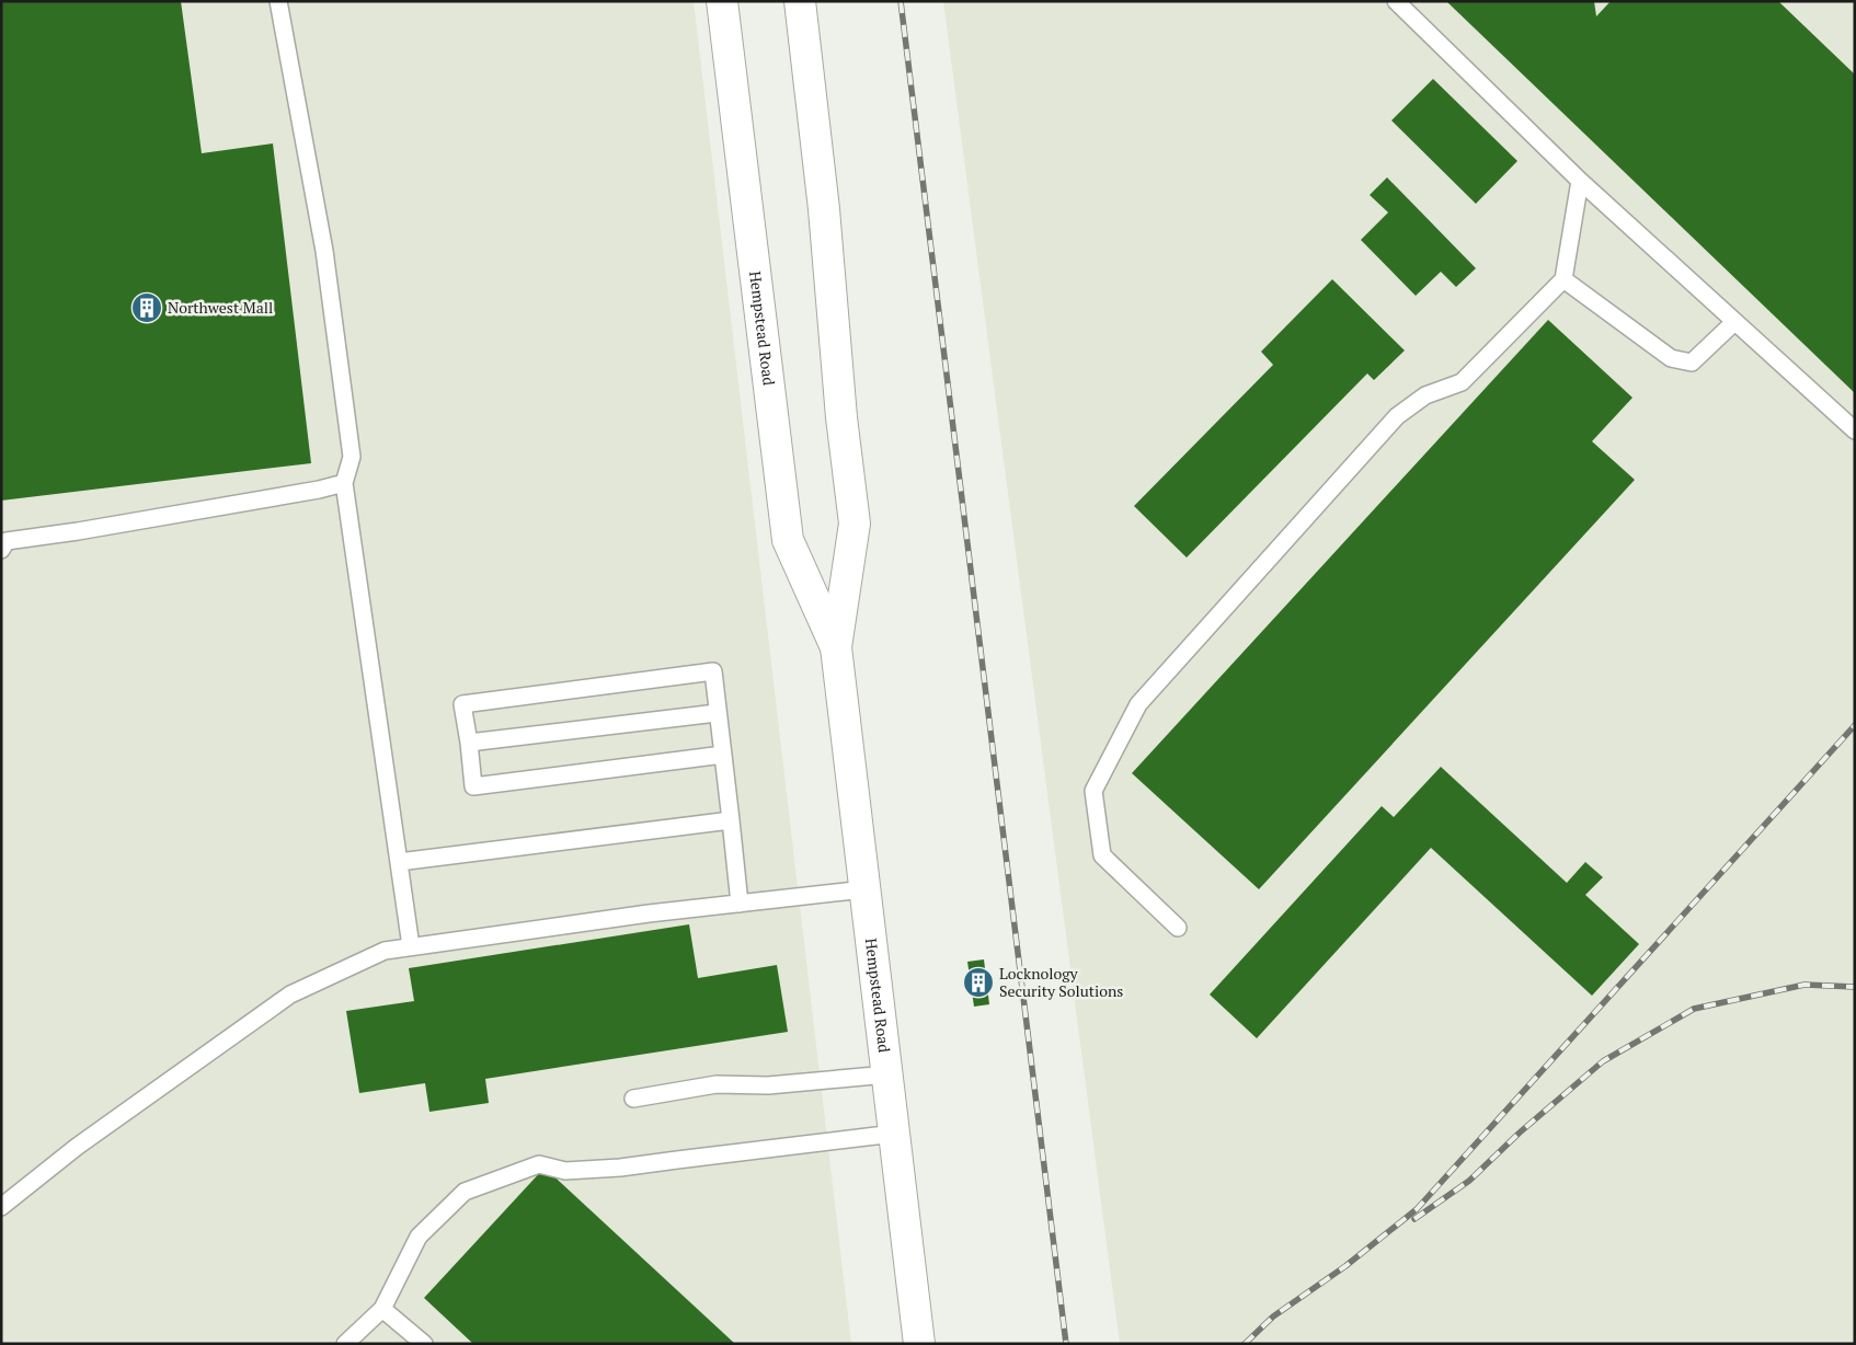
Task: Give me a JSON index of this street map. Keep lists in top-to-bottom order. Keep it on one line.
{"streets":{"main road":["Hempstead Road"]},"places":{"building":["Northwest Mall","Locknology Security Solutions"]}}
